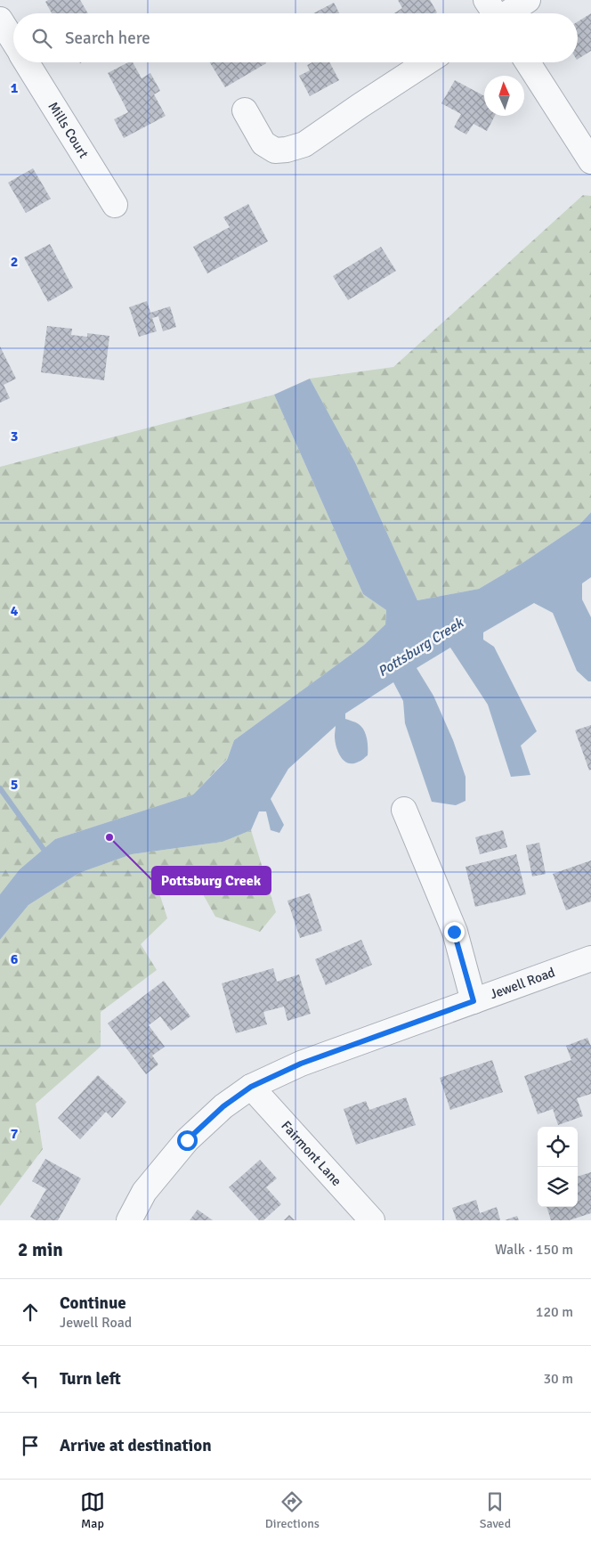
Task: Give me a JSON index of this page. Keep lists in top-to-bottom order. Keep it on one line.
{"streets":{"street":["Mills Court","Jewell Road","Fairmont Lane"]},"crossings":[["Jewell Road","Fairmont Lane"]],"water":["Pottsburg Creek"],"places":["Pottsburg Creek"],"north":"top","page":{"search":"Search here","heading":["2 min","Walk · 150 m"],"list":[["Continue","Jewell Road","120 m"],["Turn left","30 m"],"Arrive at destination"],"nav":["Map","Directions","Saved"]},"grid":{"rows":["1","2","3","4","5","6","7"]}}
